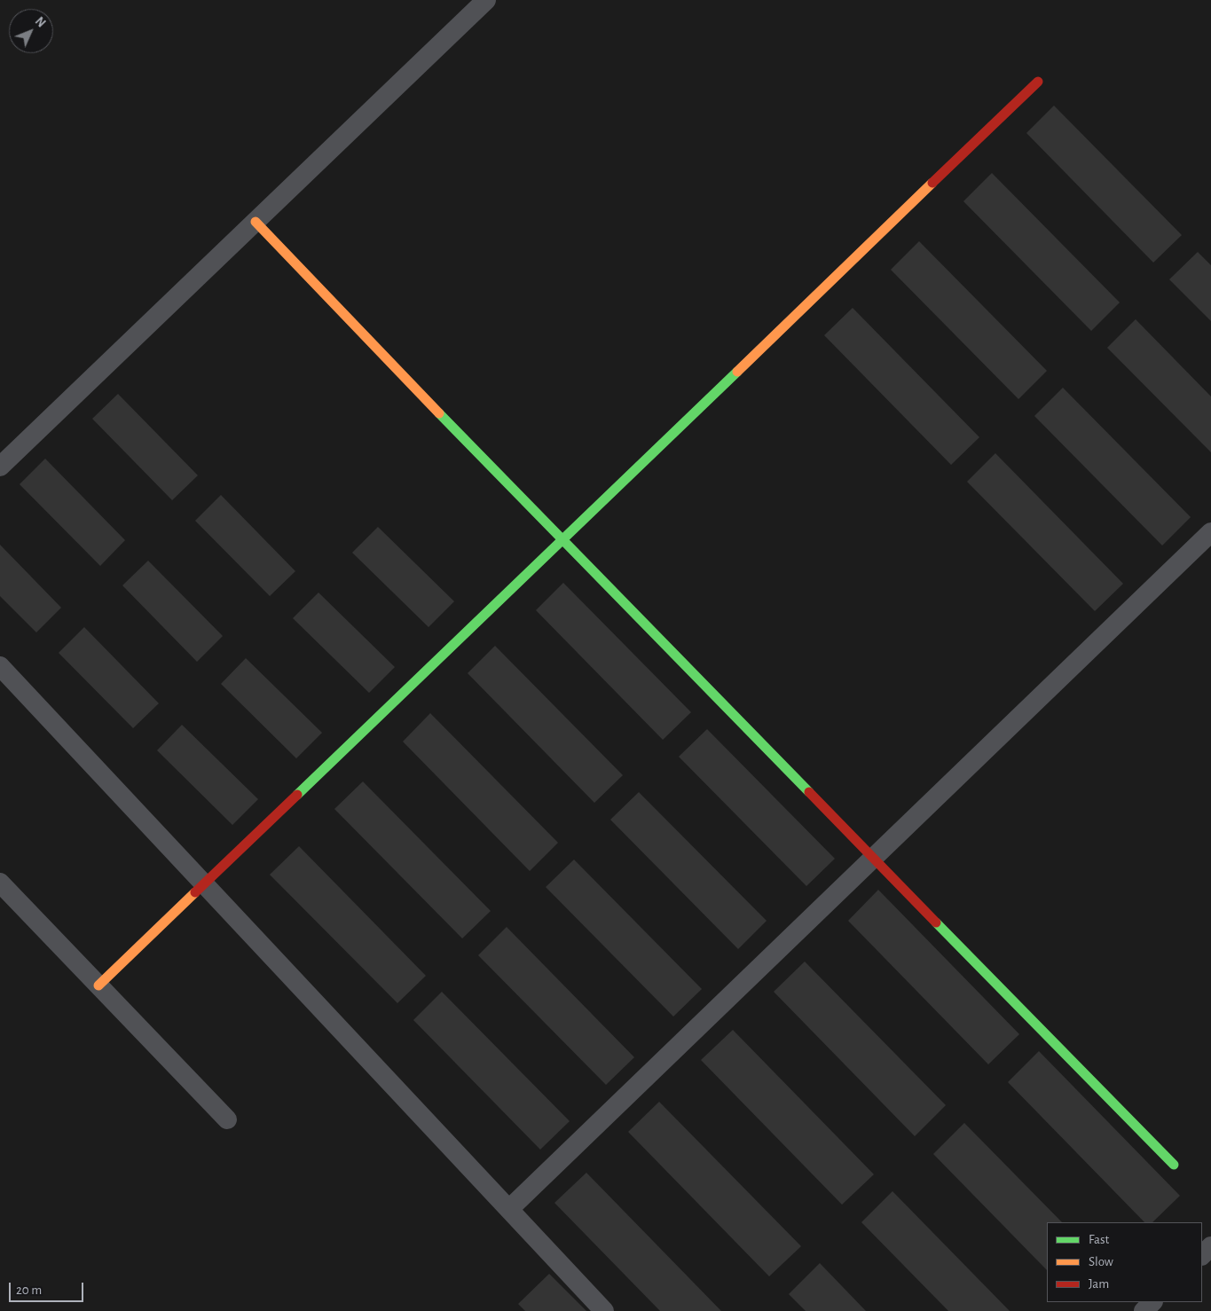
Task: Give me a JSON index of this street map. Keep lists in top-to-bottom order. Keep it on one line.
{"legend":["Fast","Slow","Jam"],"scale_bar":"20 m","north":"top right"}
